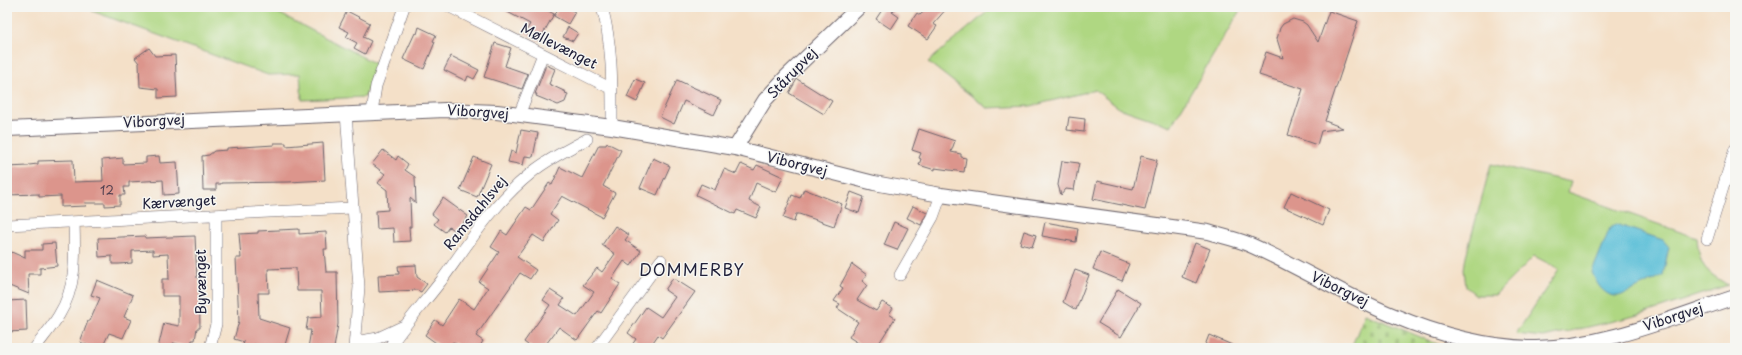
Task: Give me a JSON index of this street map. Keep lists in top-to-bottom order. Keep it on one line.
{"streets":{"street":["Møllevænget","Stårupvej","Viborgvej","Kærvænget","Ramsdahlsvej","Byvænget"]},"crossings":[["Møllevænget","Viborgvej"],["Stårupvej","Viborgvej"],["Viborgvej","Ramsdahlsvej"],["Kærvænget","Ramsdahlsvej"],["Kærvænget","Byvænget"]],"districts":["DOMMERBY"],"house_numbers":["12"]}
